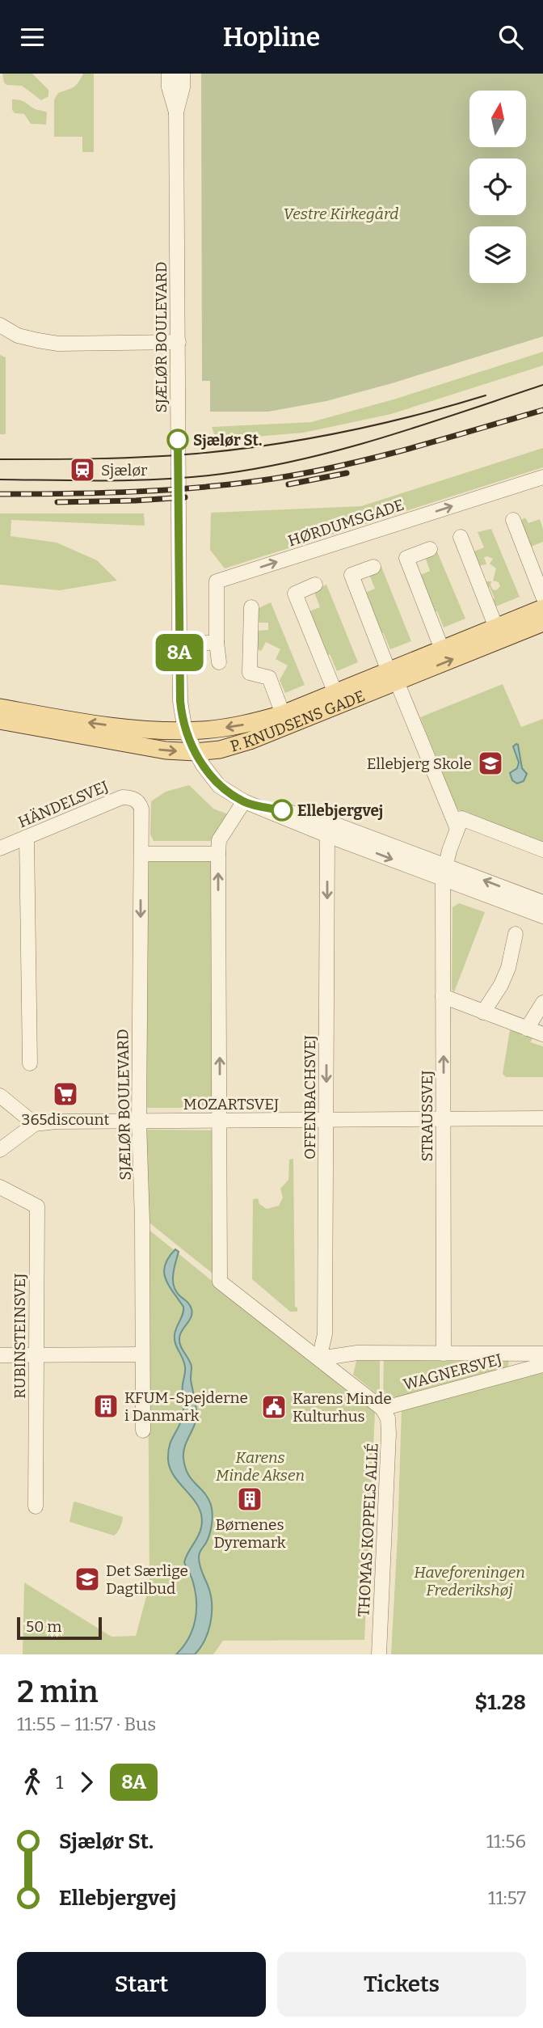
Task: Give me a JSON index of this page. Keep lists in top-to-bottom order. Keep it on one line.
{"streets":{"main road":["P. KNUDSENS GADE"],"street":["SJÆLØR BOULEVARD","HØRDUMSGADE","HÄNDELSVEJ","OFFENBACHSVEJ","MOZARTSVEJ","STRAUSSVEJ","RUBINSTEINSVEJ","WAGNERSVEJ","THOMAS KOPPELS ALLÉ"]},"crossings":[["SJÆLØR BOULEVARD","P. KNUDSENS GADE"],["SJÆLØR BOULEVARD","HÄNDELSVEJ"],["SJÆLØR BOULEVARD","MOZARTSVEJ"],["OFFENBACHSVEJ","MOZARTSVEJ"],["OFFENBACHSVEJ","WAGNERSVEJ"],["MOZARTSVEJ","STRAUSSVEJ"],["STRAUSSVEJ","WAGNERSVEJ"],["WAGNERSVEJ","THOMAS KOPPELS ALLÉ"]],"one_way":["HØRDUMSGADE"],"parks":["Vestre Kirkegård","Karens Minde Aksen","Haveforeningen Frederikshøj"],"places":{"other":["Sjælør St.","Ellebjergvej"],"station":["Sjælør"],"school or university":["Ellebjerg Skole","Det Særlige Dagtilbud"],"supermarket":["365discount"],"building":["KFUM-Spejderne i Danmark","Børnenes Dyremark"],"public building":["Karens Minde Kulturhus"]},"lines":["bus line 8A"],"scale_bar":"50 m","north":"top","page":{"header":"Hopline","on_map":"8A","scale":"50 m","heading":["2 min","11:55 – 11:57 · Bus","$1.28"],"legs":["1","8A"],"list":[{"name":"Sjælør St.","value":"11:56"},{"name":"Ellebjergvej","value":"11:57"}],"buttons":["Start","Tickets"]}}
